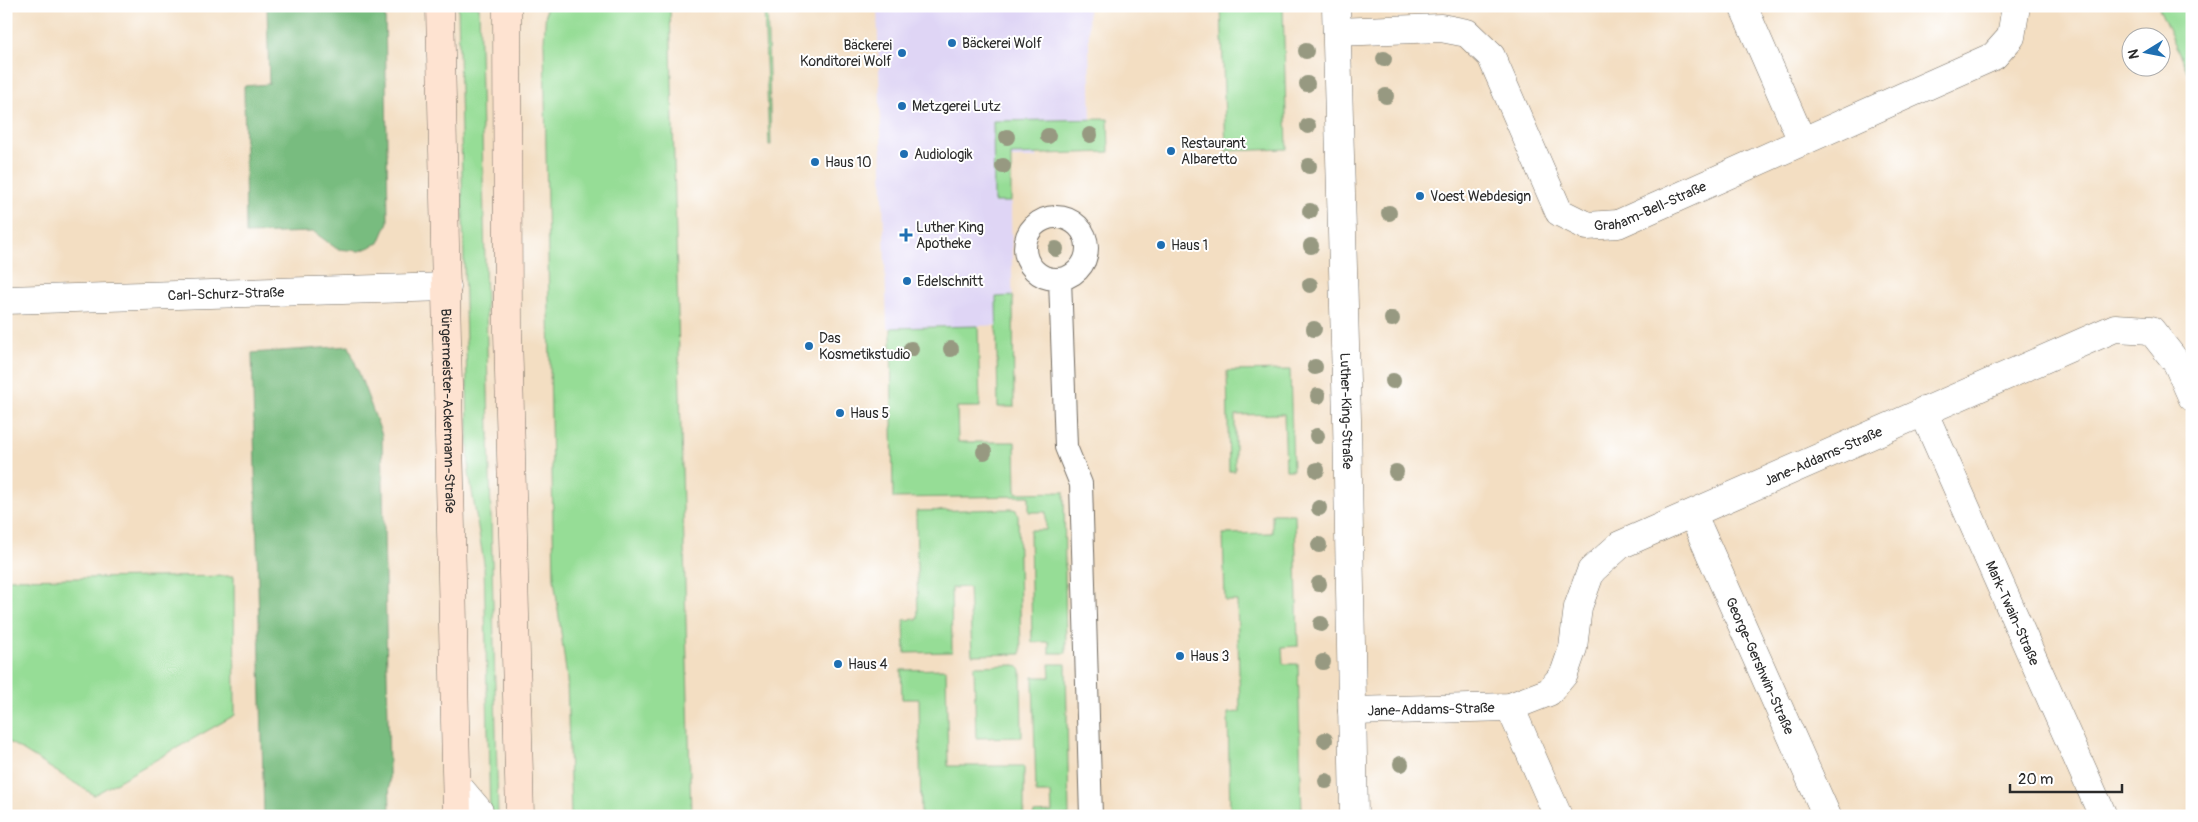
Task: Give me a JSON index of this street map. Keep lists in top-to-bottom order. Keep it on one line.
{"streets":{"main road":["Bürgermeister-Ackermann-Straße"],"street":["Graham-Bell-Straße","Carl-Schurz-Straße","Luther-King-Straße","Jane-Addams-Straße","Mark-Twain-Straße","George-Gershwin-Straße"]},"crossings":[["Graham-Bell-Straße","Luther-King-Straße"],["Carl-Schurz-Straße","Bürgermeister-Ackermann-Straße"],["Luther-King-Straße","Jane-Addams-Straße"],["Jane-Addams-Straße","Mark-Twain-Straße"],["Jane-Addams-Straße","George-Gershwin-Straße"]],"places":{"other":["Bäckerei Wolf","Bäckerei Konditorei Wolf","Metzgerei Lutz","Restaurant Albaretto","Audiologik","Haus 10","Voest Webdesign","Haus 1","Edelschnitt","Das Kosmetikstudio","Haus 5","Haus 3","Haus 4"],"health":["Luther King Apotheke"]},"scale_bar":"20 m","north":"left"}
